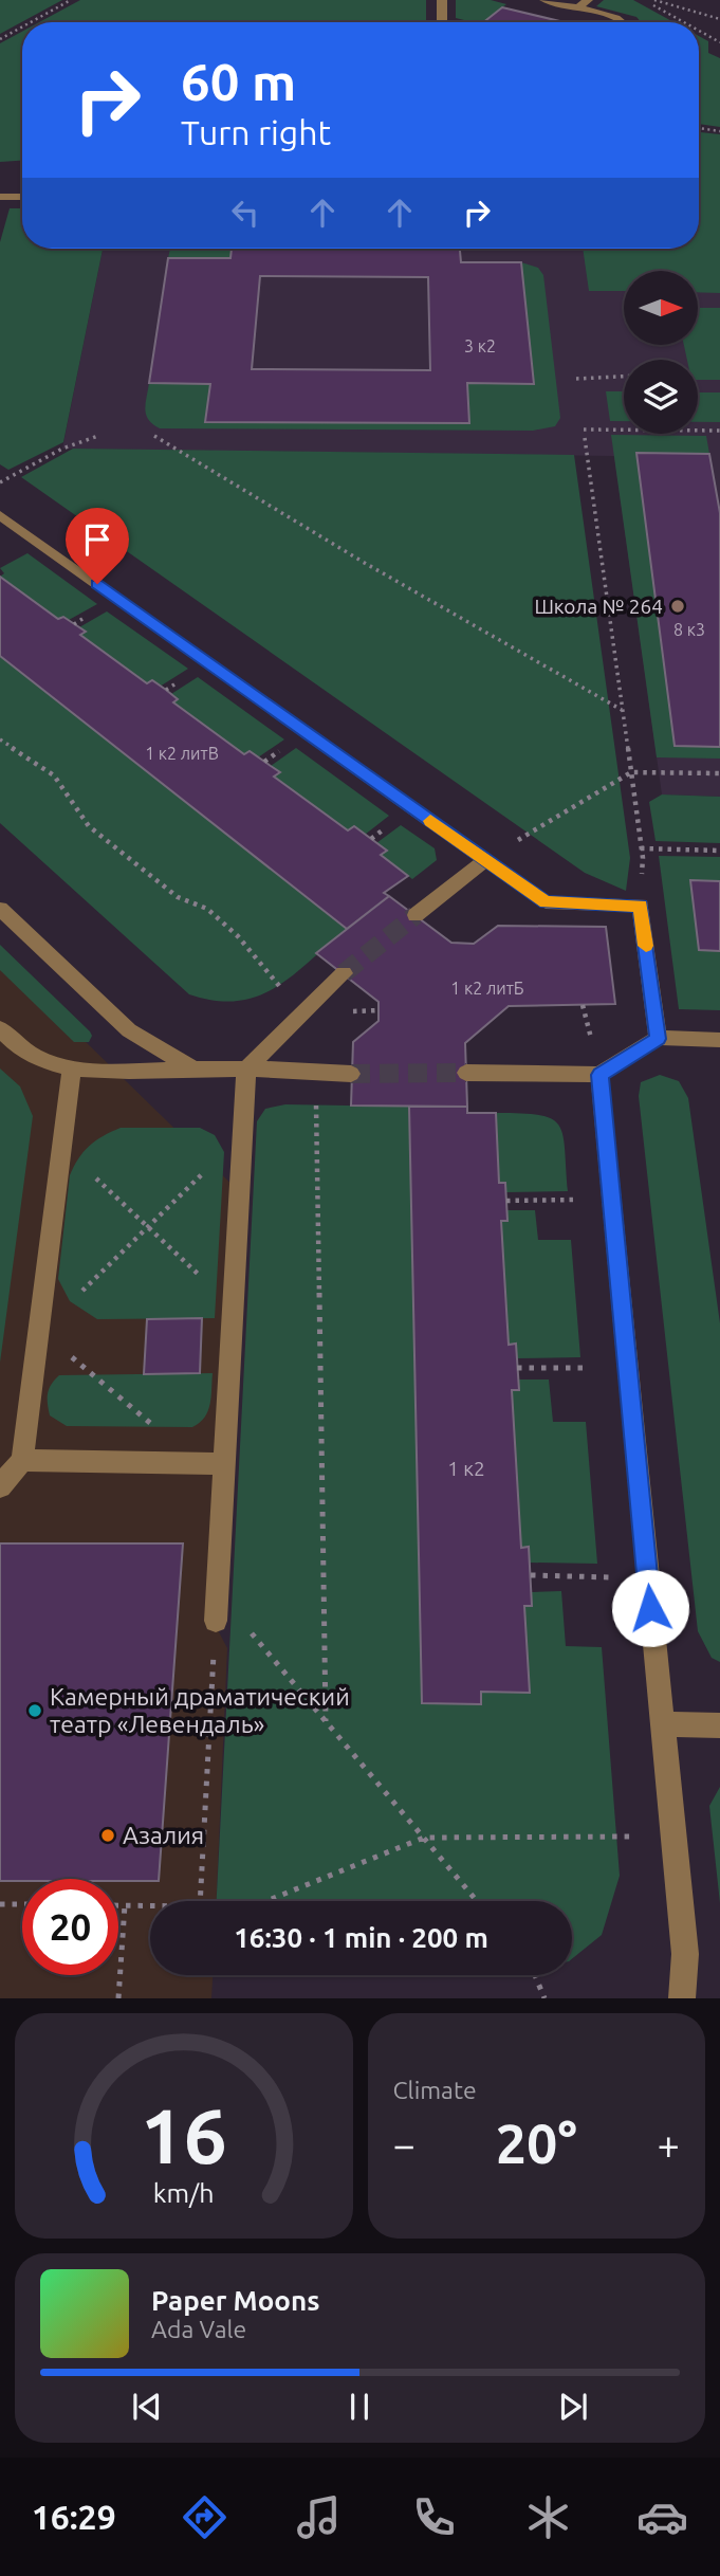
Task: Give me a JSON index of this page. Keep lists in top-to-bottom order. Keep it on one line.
{"places":["Школа № 264","Камерный драматический театр «Левендаль»","Азалия"],"house_numbers":["3 к2","8 к3","1 к2 литВ","1 к2 литБ","1 к2"],"north":"right","page":{"turn":["60 m","Turn right"],"limit":"20","trip":"16:30 · 1 min · 200 m","tile":"Climate","heat":["−","20°","+"],"song":["Paper Moons","Ada Vale"],"tabs":"16:29","gauge":["16","km/h"]}}
